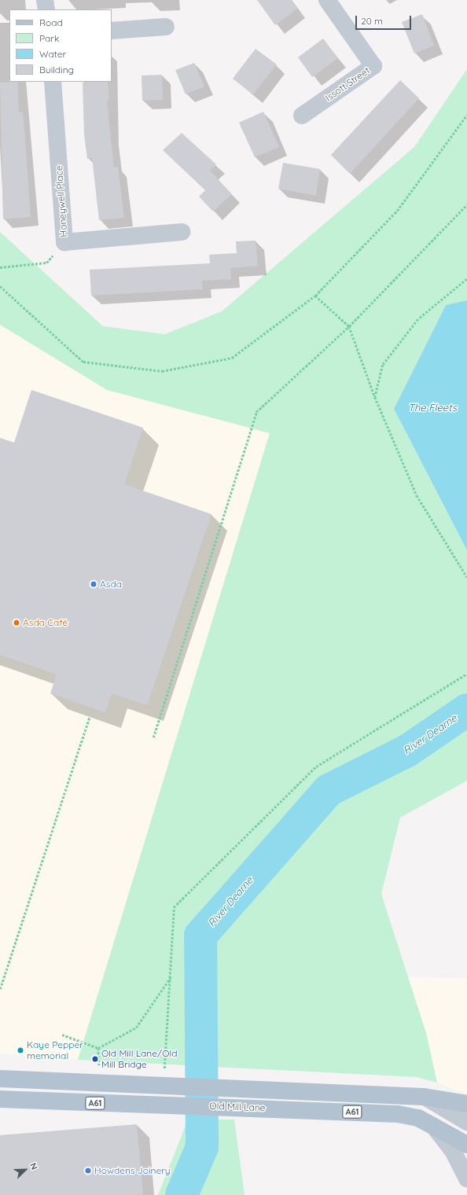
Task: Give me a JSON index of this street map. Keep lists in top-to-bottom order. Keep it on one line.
{"streets":{"main road":["A61","Old Mill Lane"],"street":["Issott Street","Honeywell Place"]},"water":["The Fleets","River Dearne"],"places":["Asda","Asda Café","Kaye Pepper memorial","Old Mill Lane/Old Mill Bridge","Howdens Joinery"],"legend":["Road","Park","Water","Building"],"scale_bar":"20 m","north":"top right"}
